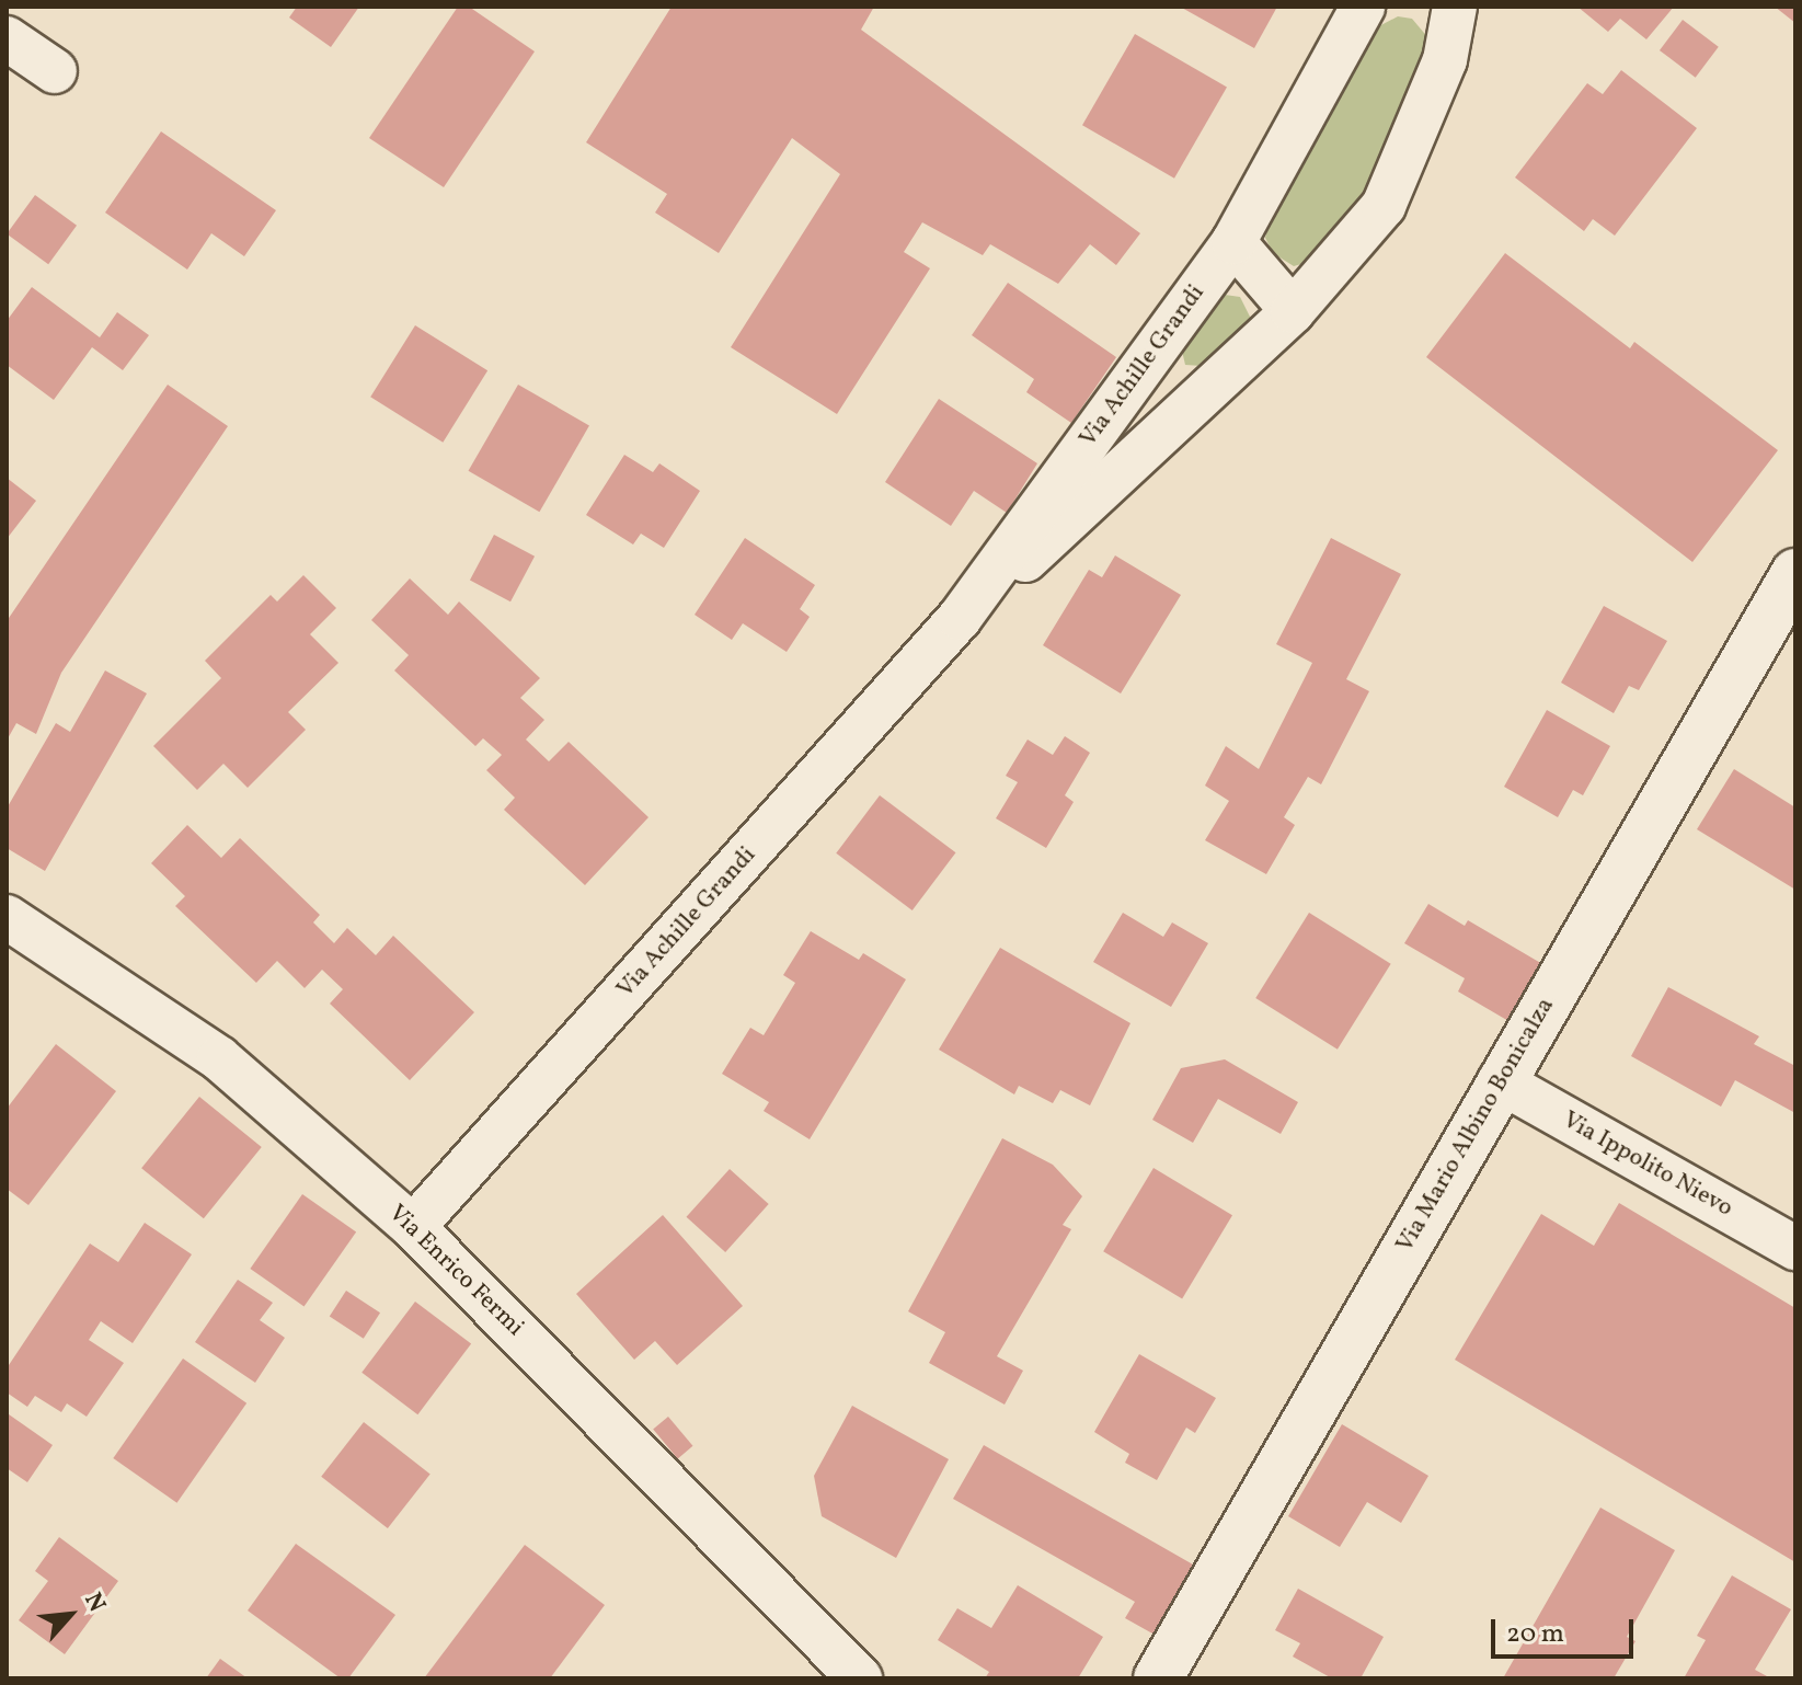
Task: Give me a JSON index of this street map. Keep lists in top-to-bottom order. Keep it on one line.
{"streets":{"main road":["Via Mario Albino Bonicalza"],"street":["Via Achille Grandi","Via Ippolito Nievo","Via Enrico Fermi"]},"crossings":[["Via Achille Grandi","Via Enrico Fermi"],["Via Mario Albino Bonicalza","Via Ippolito Nievo"]],"scale_bar":"20 m","north":"top right"}
